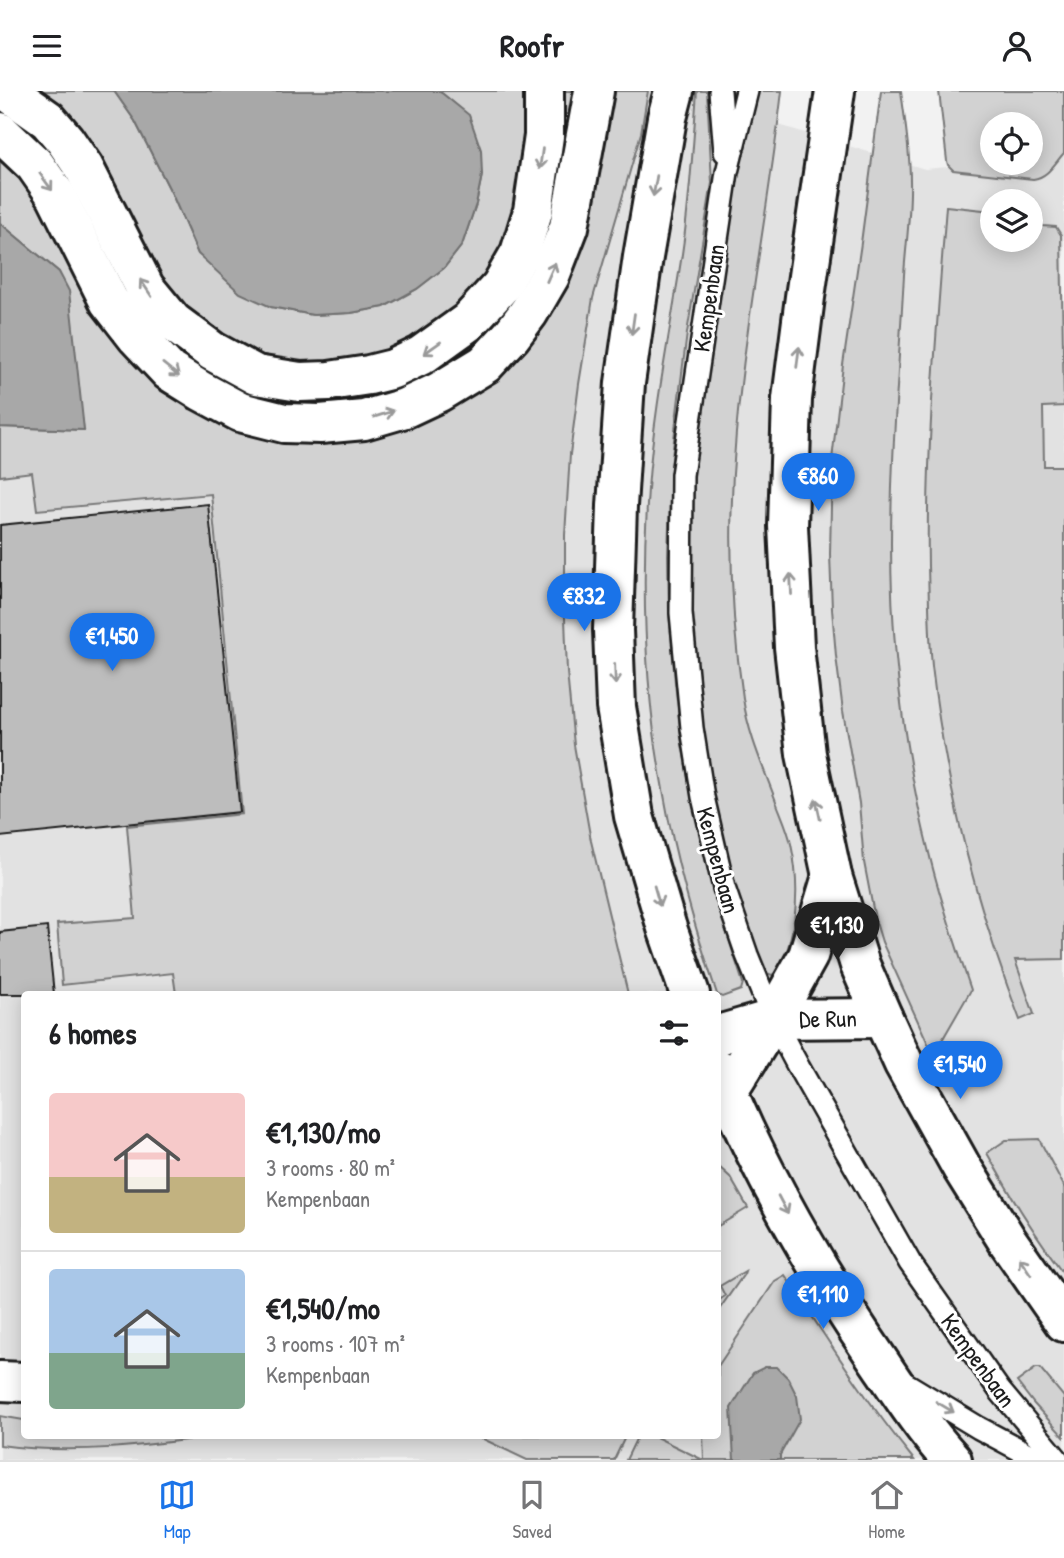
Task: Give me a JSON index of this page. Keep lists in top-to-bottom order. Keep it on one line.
{"streets":{"main road":["Kempenbaan","De Run"]},"crossings":[["Kempenbaan","De Run"]],"page":{"header":"Roofr","price":["€860","€832","€1,450","€1,130","€1,540","€1,110"],"heading":"6 homes","list":[{"name":"€1,130/mo","note":"3 rooms · 80 m² · Kempenbaan"},{"name":"€1,540/mo","note":"3 rooms · 107 m² · Kempenbaan"}],"tabs":["Map","Saved","Home"]}}
